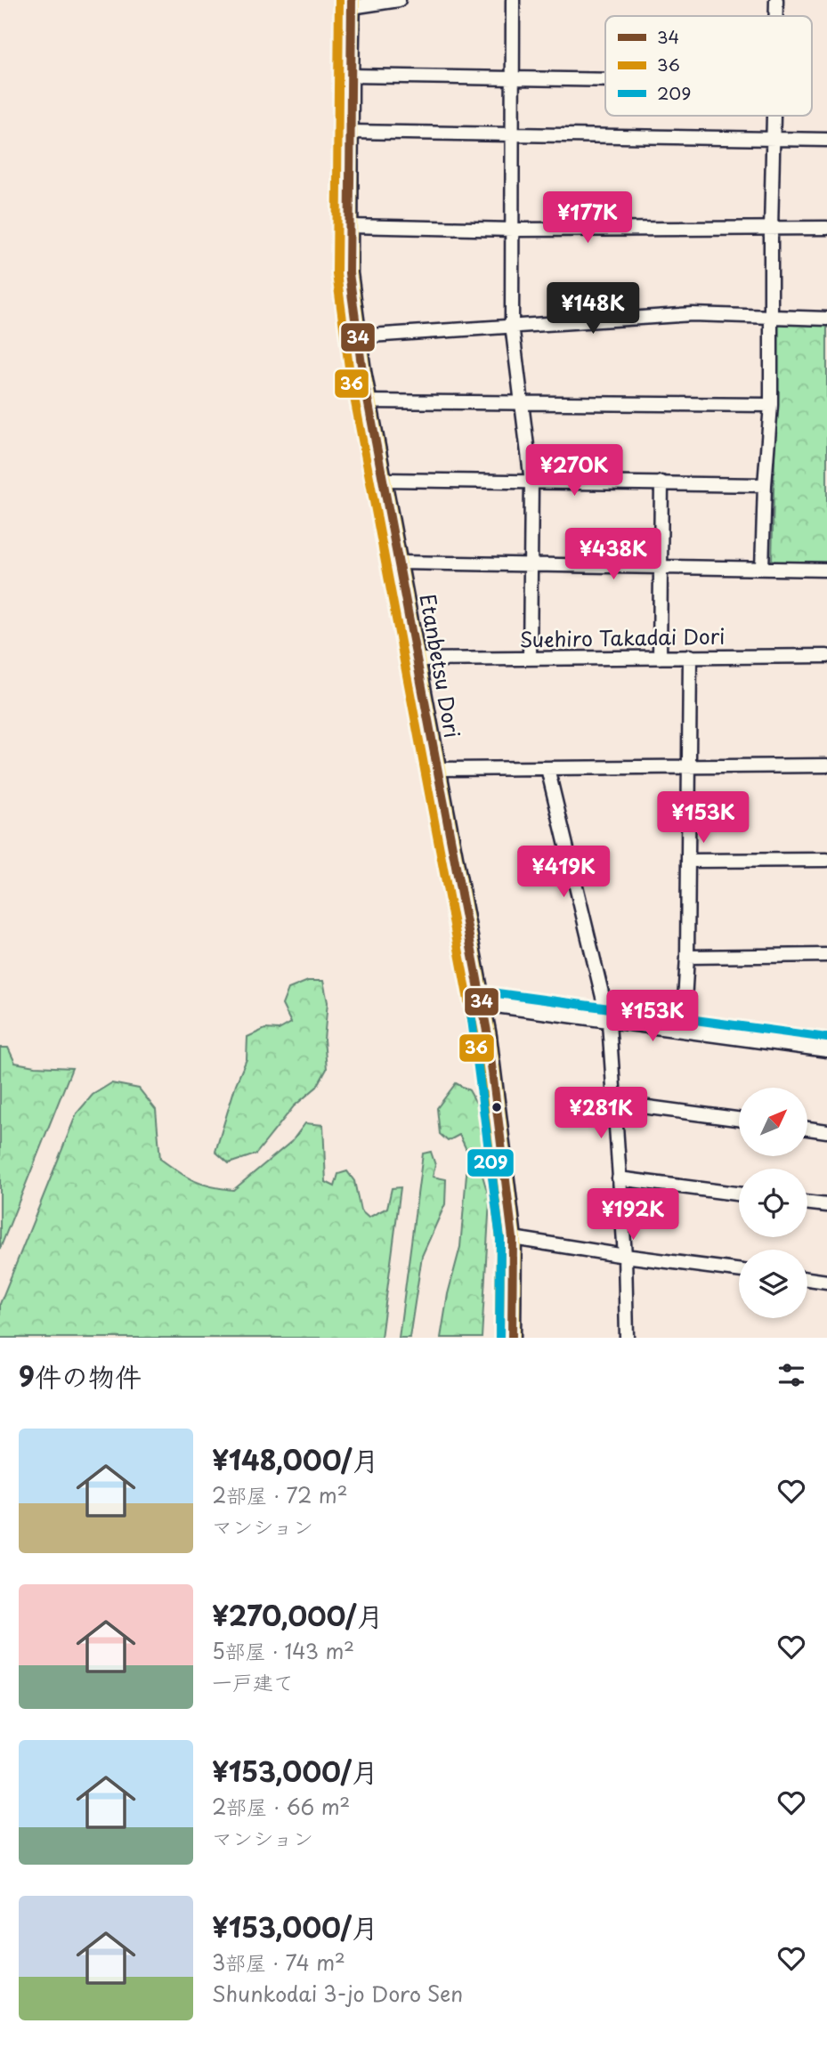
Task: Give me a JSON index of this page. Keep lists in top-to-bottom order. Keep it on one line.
{"streets":{"main road":["Etanbetsu Dori"],"street":["Suehiro Takadai Dori"]},"crossings":[["Suehiro Takadai Dori","Etanbetsu Dori"]],"lines":["transit line 34","transit line 36","transit line 209"],"legend":["34","36","209"],"north":"top right","page":{"price":["¥177K","¥148K","¥270K","¥438K","¥153K","¥419K","¥153K","¥281K","¥192K"],"heading":"9件の物件","list":[{"name":"¥148,000/月","note":"2部屋 · 72 m² · マンション"},{"name":"¥270,000/月","note":"5部屋 · 143 m² · 一戸建て"},{"name":"¥153,000/月","note":"2部屋 · 66 m² · マンション"},{"name":"¥153,000/月","note":"3部屋 · 74 m² · Shunkodai 3-jo Doro Sen"}]}}
